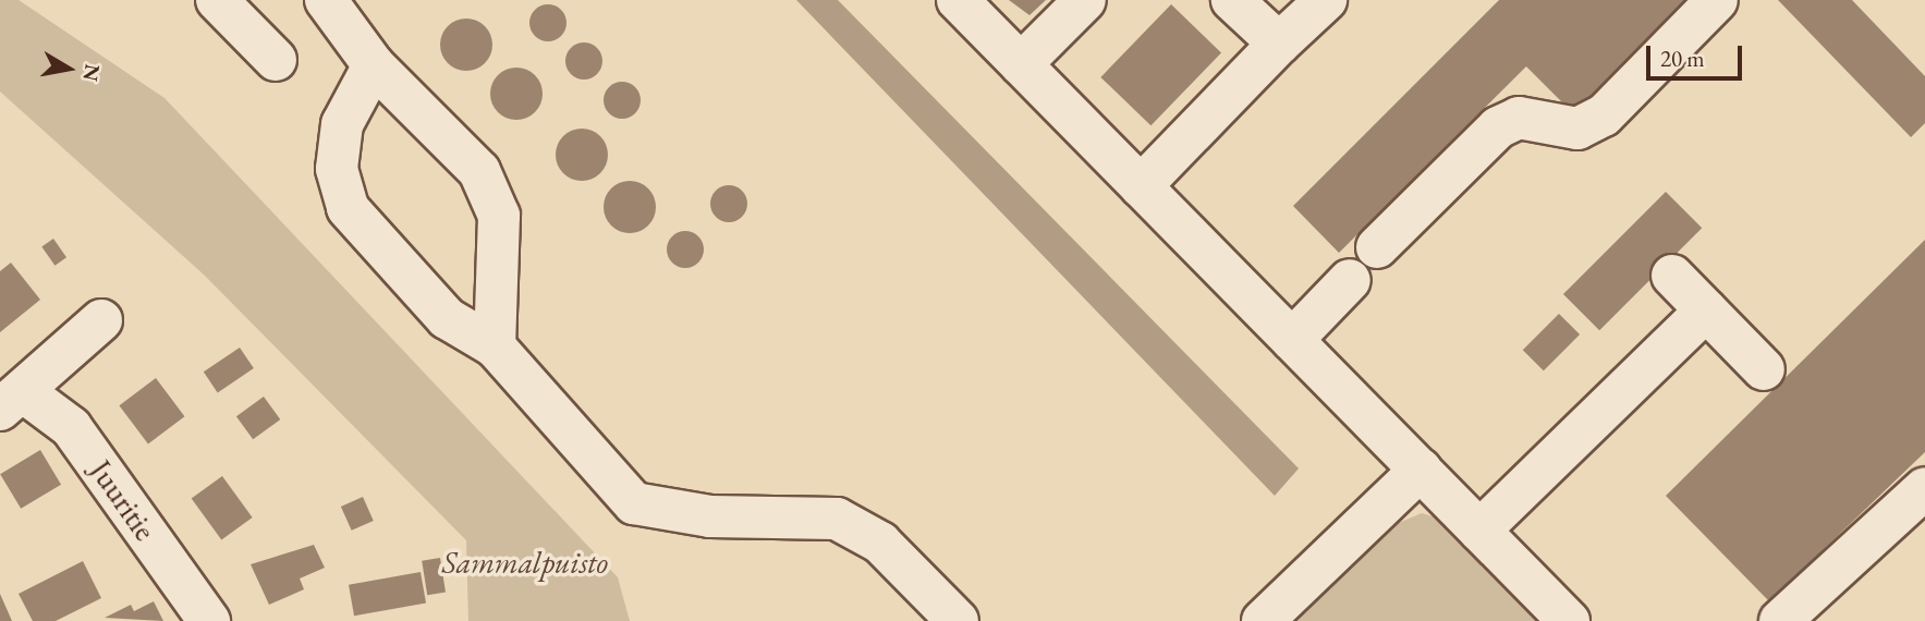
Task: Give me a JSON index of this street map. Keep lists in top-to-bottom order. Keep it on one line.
{"streets":{"street":["Juuritie"]},"parks":["Sammalpuisto"],"scale_bar":"20 m","north":"right"}
